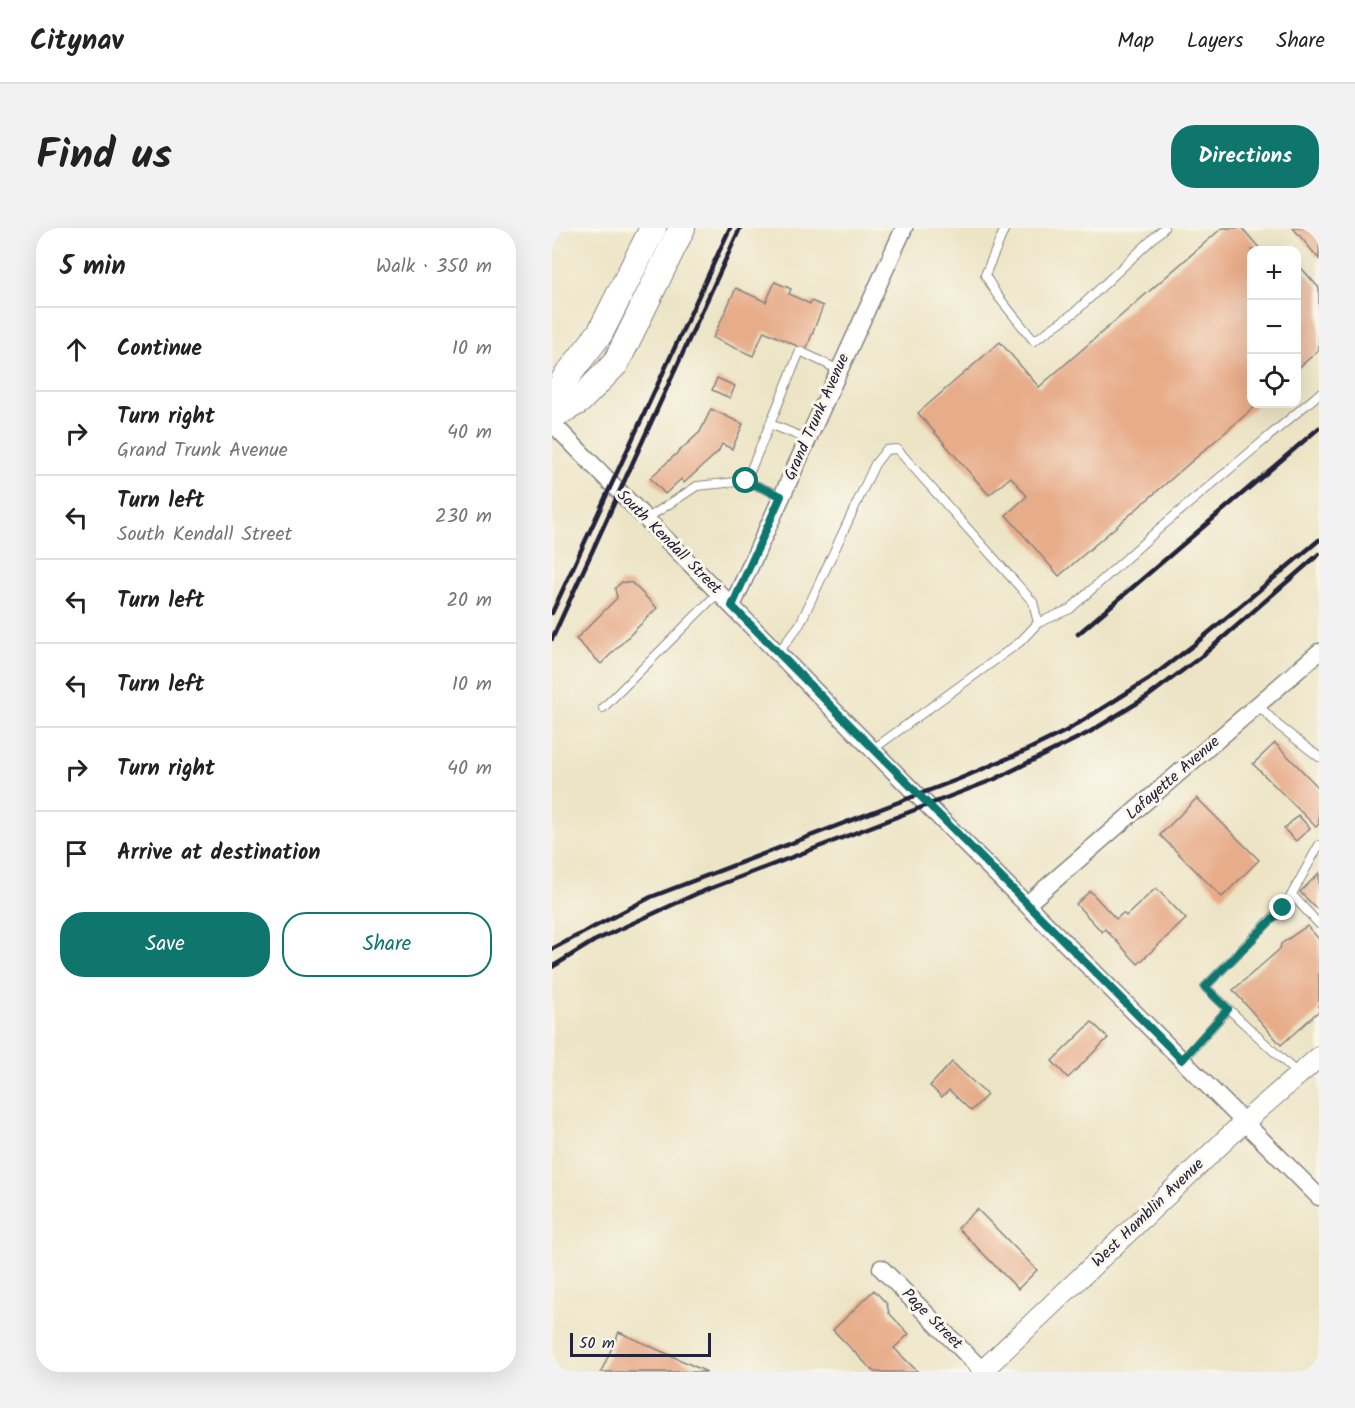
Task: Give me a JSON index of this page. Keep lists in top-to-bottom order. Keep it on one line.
{"streets":{"street":["Grand Trunk Avenue","South Kendall Street","Lafayette Avenue","West Hamblin Avenue","Page Street"]},"crossings":[["Grand Trunk Avenue","South Kendall Street"],["South Kendall Street","Lafayette Avenue"],["South Kendall Street","West Hamblin Avenue"],["West Hamblin Avenue","Page Street"]],"scale_bar":"50 m","page":{"header":"Citynav","nav":["Map","Layers","Share"],"title":"Find us","buttons":["Directions",["Save","Share"]],"heading":["5 min","Walk · 350 m"],"map_buttons":["+","−"],"list":[["Continue","10 m"],["Turn right","Grand Trunk Avenue","40 m"],["Turn left","South Kendall Street","230 m"],["Turn left","20 m"],["Turn left","10 m"],["Turn right","40 m"],"Arrive at destination"],"scale":"50 m"}}
